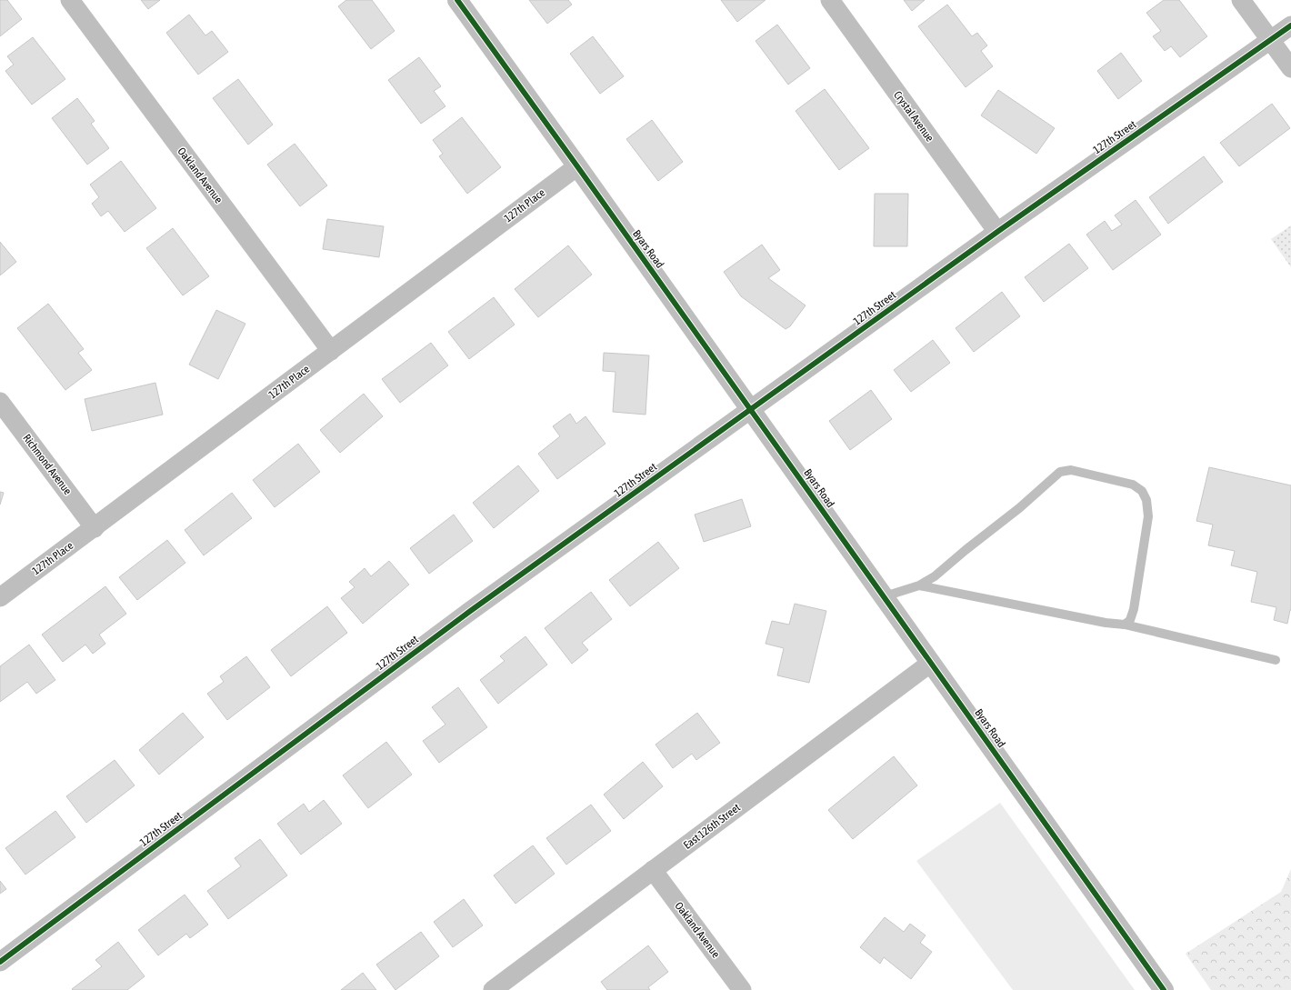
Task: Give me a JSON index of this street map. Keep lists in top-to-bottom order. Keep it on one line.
{"streets":{"street":["Crystal Avenue","127th Street","Oakland Avenue","127th Place","Byars Road","Richmond Avenue","East 126th Street"]},"crossings":[["Crystal Avenue","127th Street"],["127th Street","Byars Road"],["Oakland Avenue","127th Place"],["Oakland Avenue","East 126th Street"],["127th Place","Byars Road"],["127th Place","Richmond Avenue"],["Byars Road","East 126th Street"]]}
